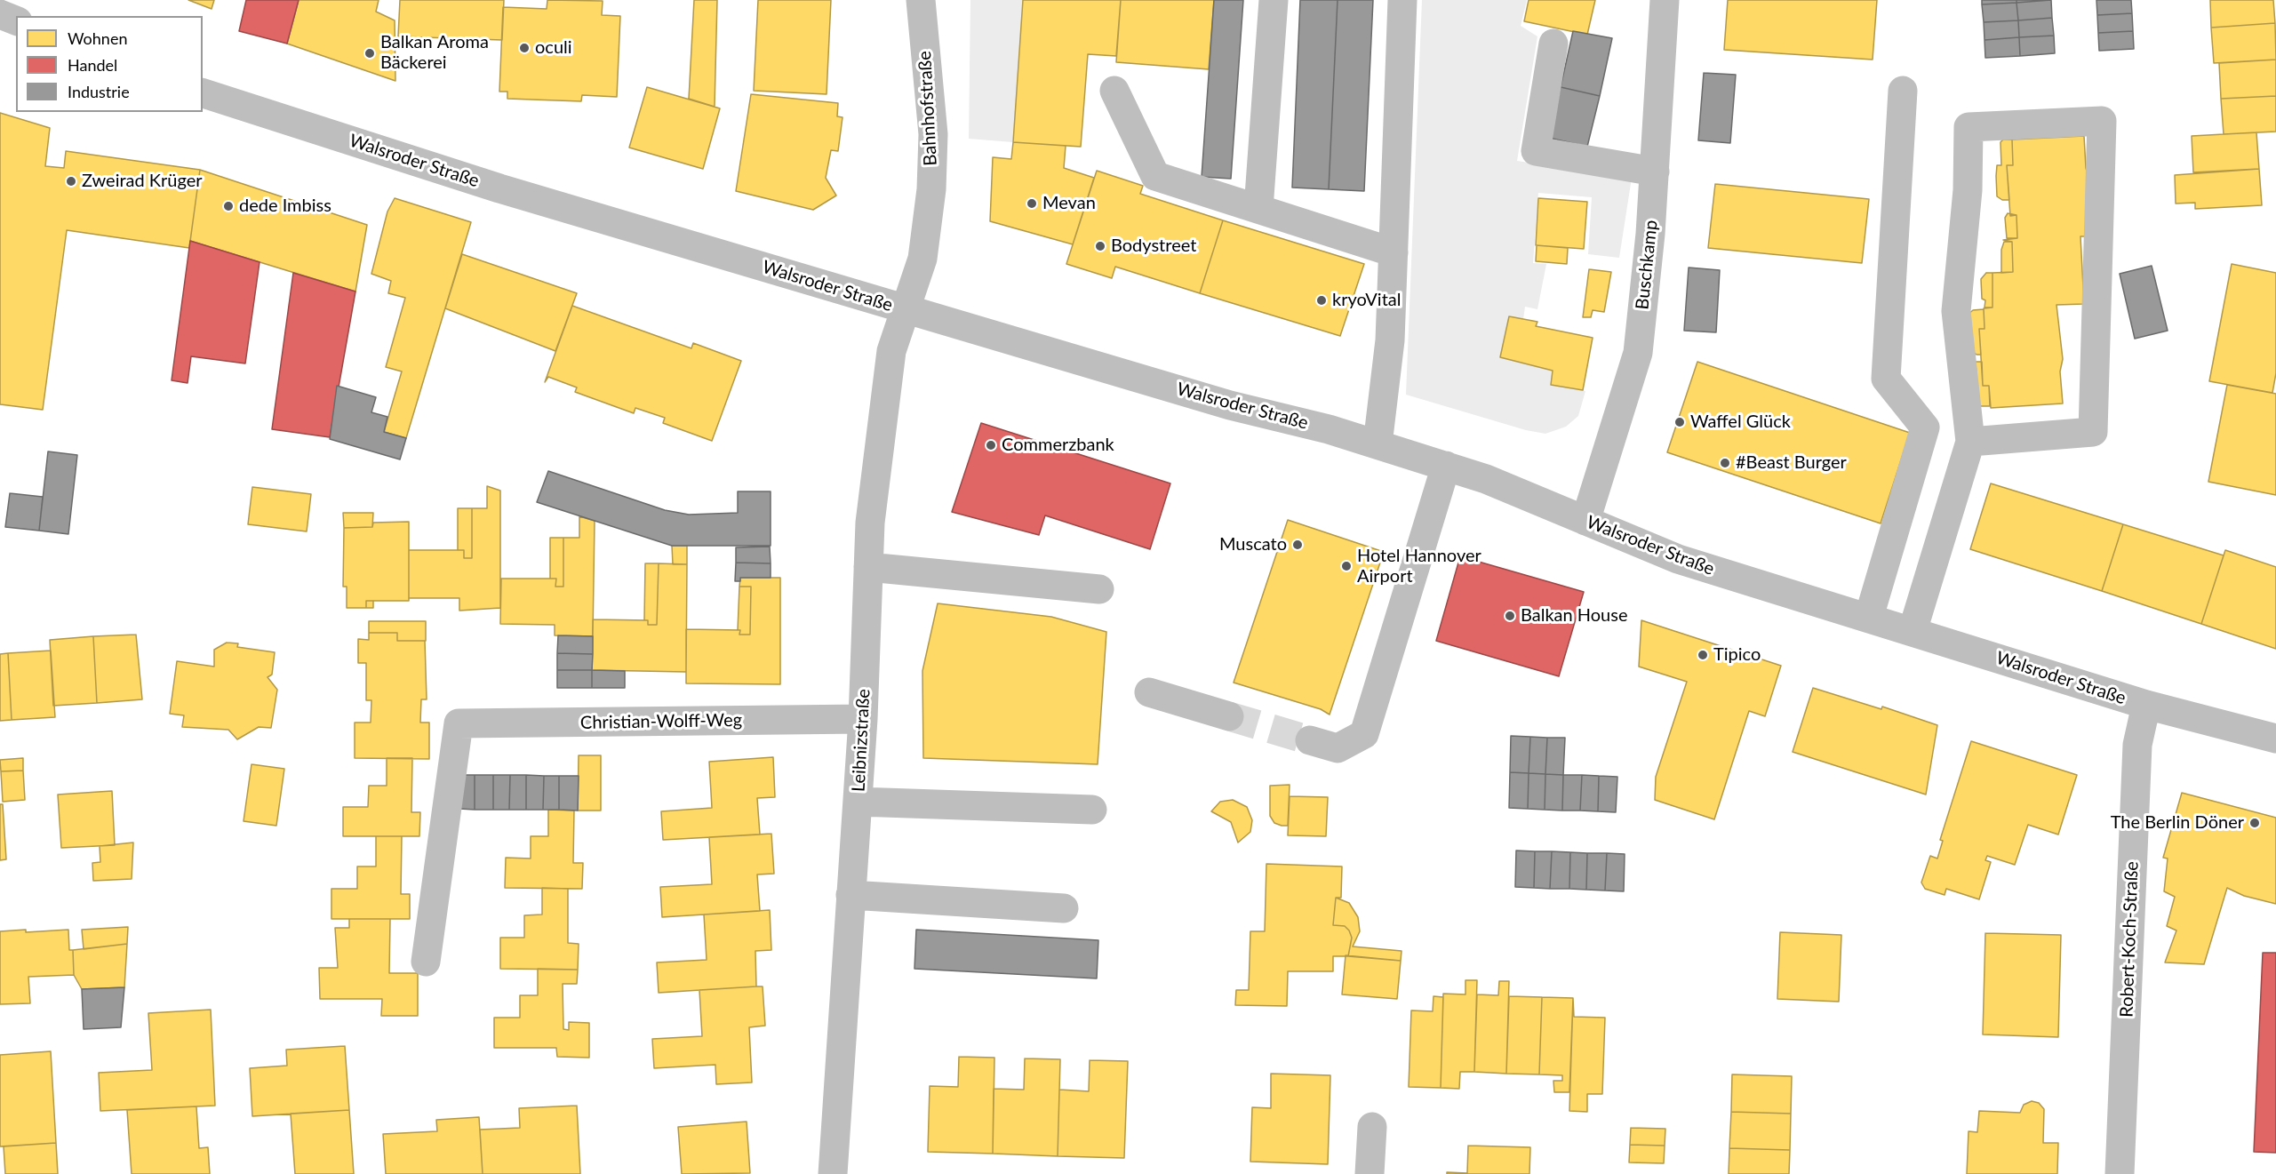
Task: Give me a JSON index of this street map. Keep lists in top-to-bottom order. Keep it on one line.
{"streets":{"street":["Bahnhofstraße","Walsroder Straße","Buschkamp","Christian-Wolff-Weg","Leibnizstraße","Robert-Koch-Straße"]},"crossings":[["Bahnhofstraße","Walsroder Straße"],["Bahnhofstraße","Leibnizstraße"],["Walsroder Straße","Buschkamp"],["Walsroder Straße","Leibnizstraße"],["Walsroder Straße","Robert-Koch-Straße"],["Christian-Wolff-Weg","Leibnizstraße"]],"places":["oculi","Balkan Aroma Bäckerei","Zweirad Krüger","Mevan","dede Imbiss","Bodystreet","kryoVital","Waffel Glück","Commerzbank","#Beast Burger","Muscato","Hotel Hannover Airport","Balkan House","Tipico","The Berlin Döner"],"legend":["Wohnen","Handel","Industrie"]}
